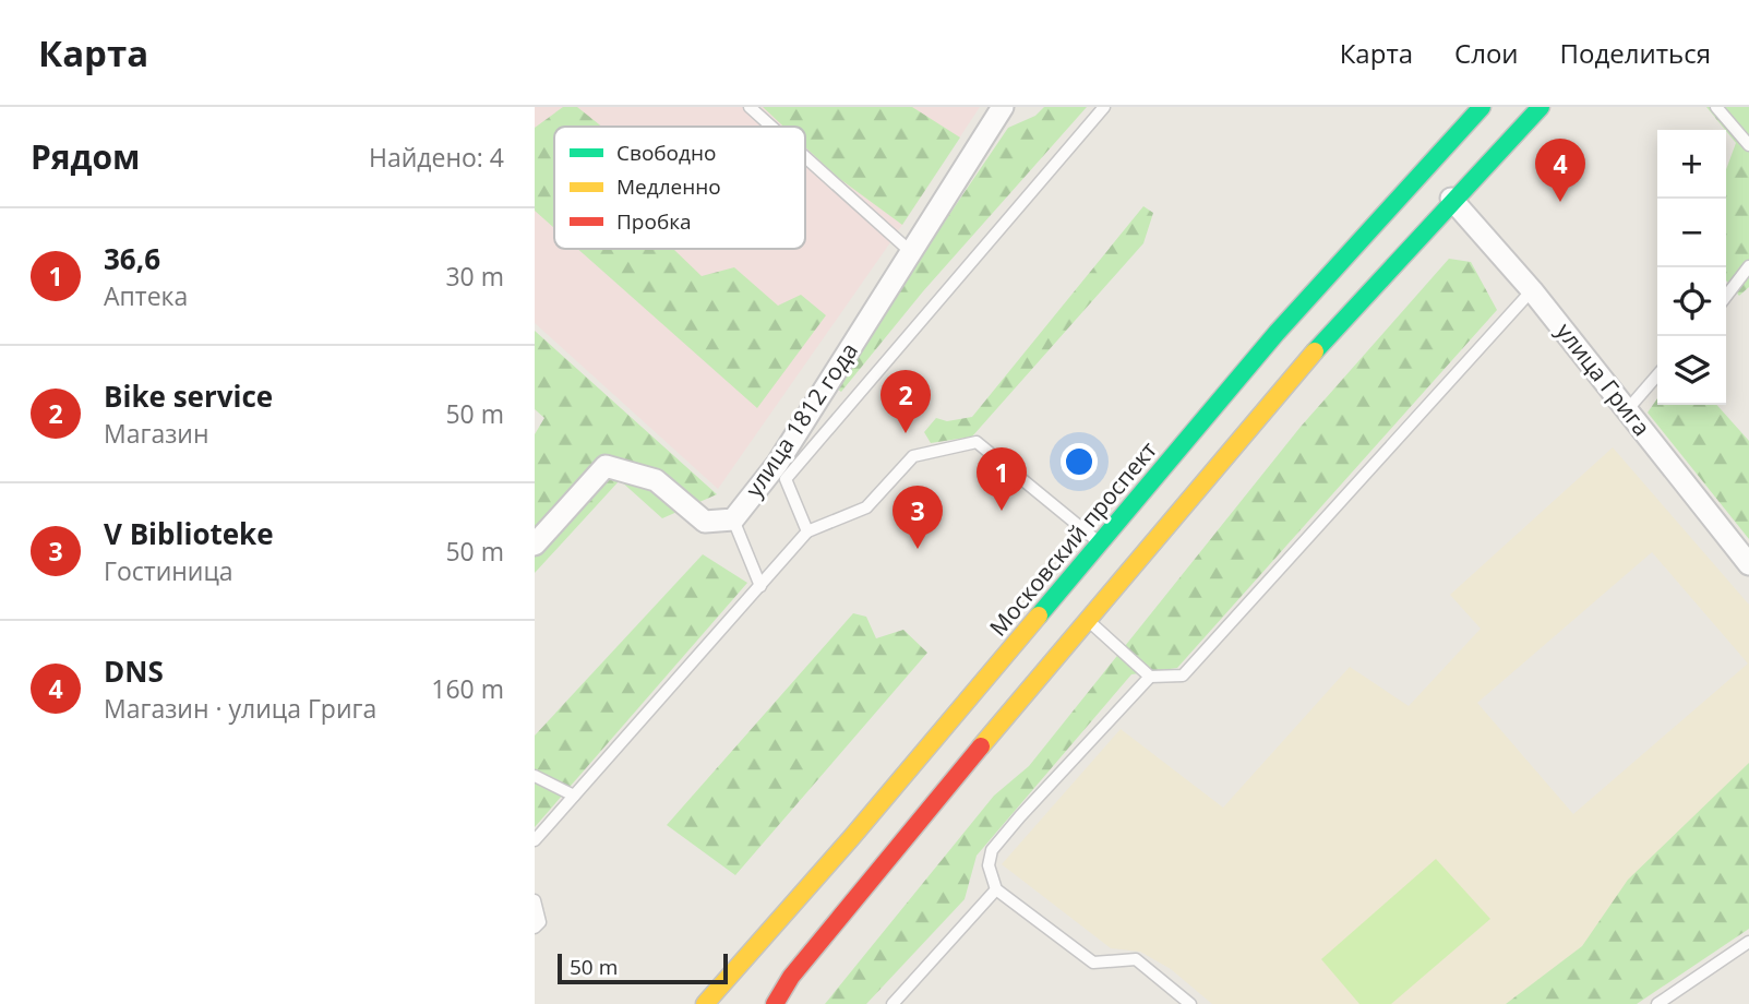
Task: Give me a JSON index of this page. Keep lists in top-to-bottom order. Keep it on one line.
{"streets":{"main road":["Московский проспект"],"street":["улица Грига","улица 1812 года"]},"legend":["Свободно","Медленно","Пробка"],"scale_bar":"50 m","page":{"header":"Карта","nav":["Карта","Слои","Поделиться"],"heading":["Рядом","Найдено: 4"],"map_buttons":["+","−"],"pins":["4","2","1","3"],"list":[{"mark":"1","name":"36,6","note":"Аптека","value":"30 m"},{"mark":"2","name":"Bike service","note":"Магазин","value":"50 m"},{"mark":"3","name":"V Biblioteke","note":"Гостиница","value":"50 m"},{"mark":"4","name":"DNS","note":"Магазин · улица Грига","value":"160 m"}],"scale":"50 m"}}
